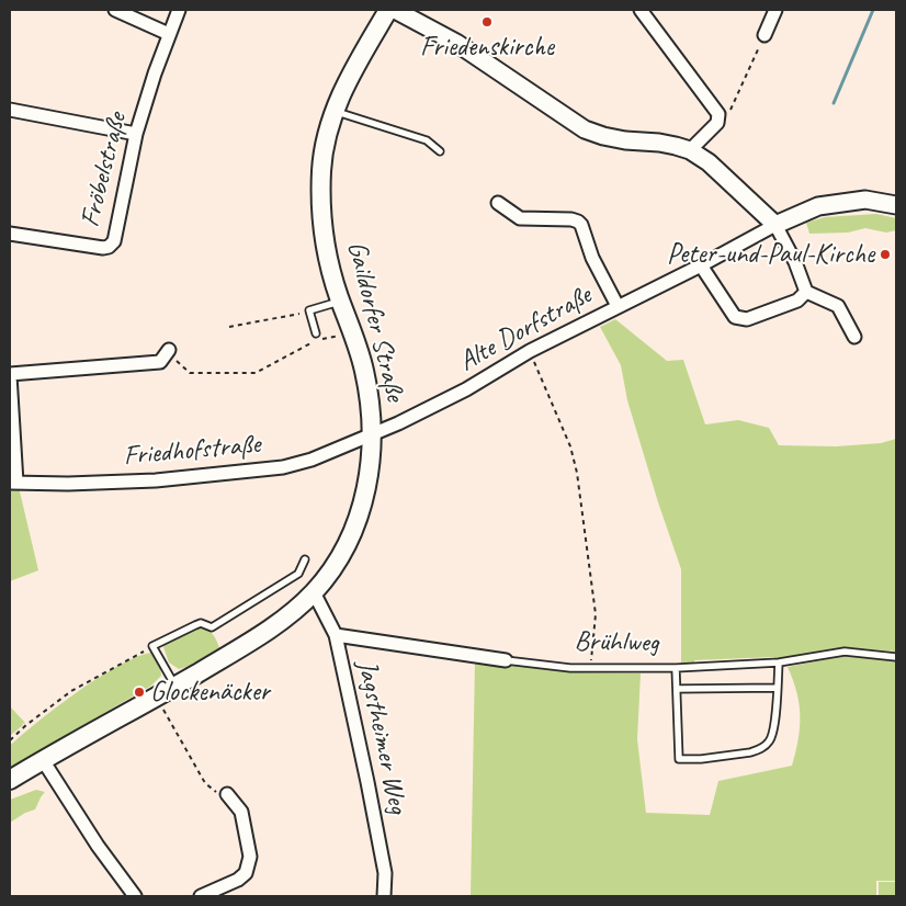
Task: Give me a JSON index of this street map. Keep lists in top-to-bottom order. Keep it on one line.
{"streets":{"main road":["Gaildorfer Straße"],"street":["Fröbelstraße","Alte Dorfstraße","Friedhofstraße","Brühlweg","Jagstheimer Weg"]},"crossings":[["Gaildorfer Straße","Alte Dorfstraße"],["Gaildorfer Straße","Friedhofstraße"],["Gaildorfer Straße","Jagstheimer Weg"],["Alte Dorfstraße","Friedhofstraße"],["Brühlweg","Jagstheimer Weg"]],"places":["Friedenskirche","Peter-und-Paul-Kirche","Glockenäcker"]}
